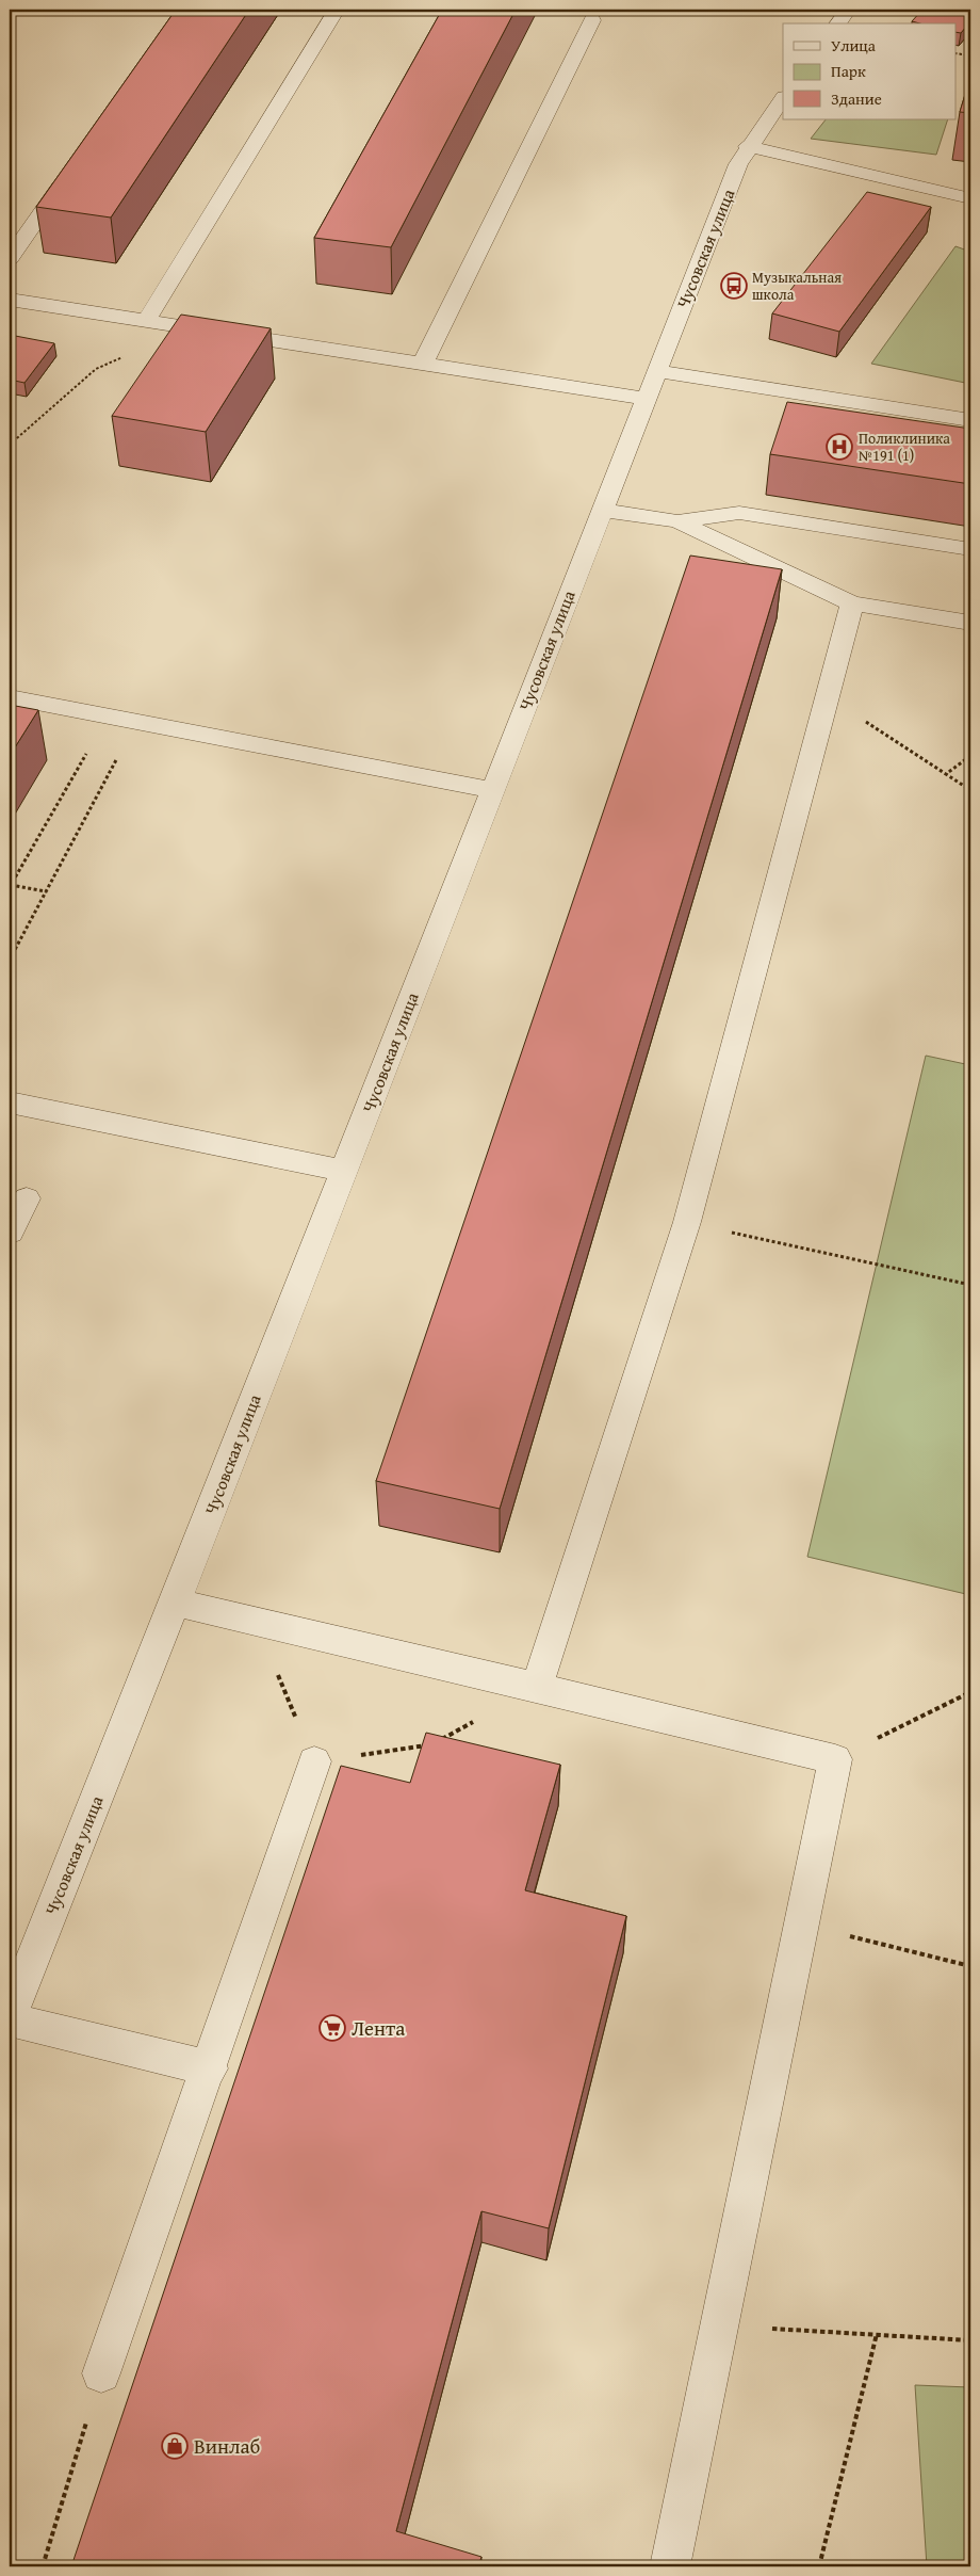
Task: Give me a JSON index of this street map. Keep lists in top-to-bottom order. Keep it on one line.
{"streets":{"street":["Чусовская улица"]},"places":{"bus stop":["Музыкальная школа"],"hospital":["Поликлиника №191 (1)"],"supermarket":["Лента"],"shop":["Винлаб"]},"legend":["Улица","Парк","Здание"]}
